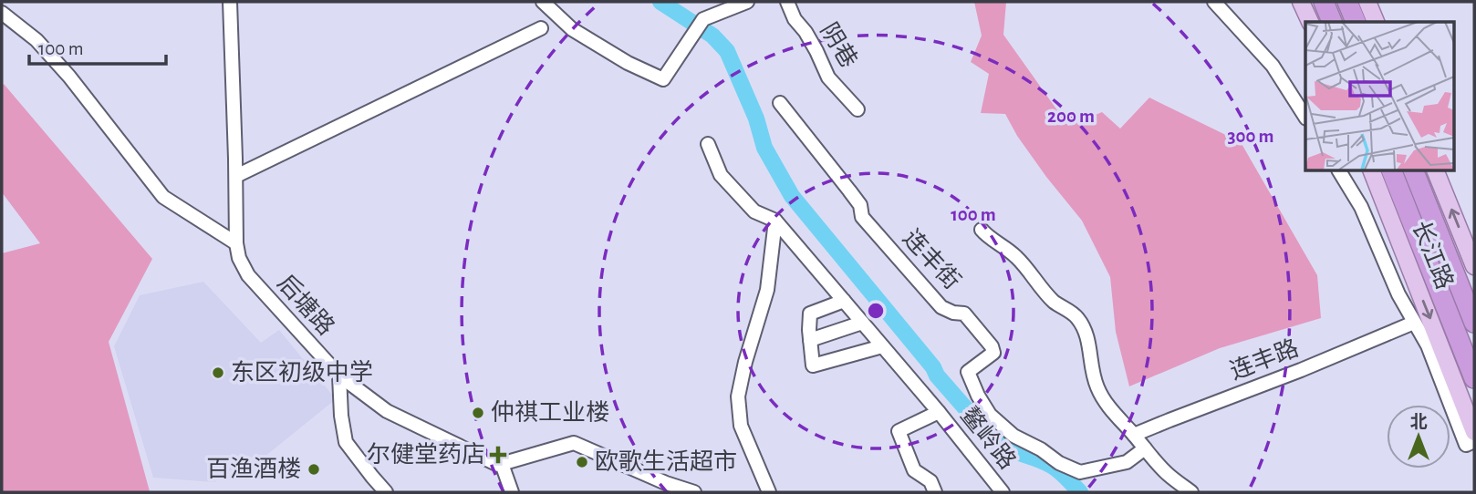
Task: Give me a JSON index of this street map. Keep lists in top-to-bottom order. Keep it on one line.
{"streets":{"highway":["长江路"],"street":["阴巷","连丰街","后塘路","连丰路","鳌岭路"]},"places":{"other":["东区初级中学","仲祺工业楼","欧歌生活超市","百渔酒楼"],"health":["尔健堂药店"]},"scale_bar":"100 m","north":"top","rings":["200 m","300 m","100 m"]}
